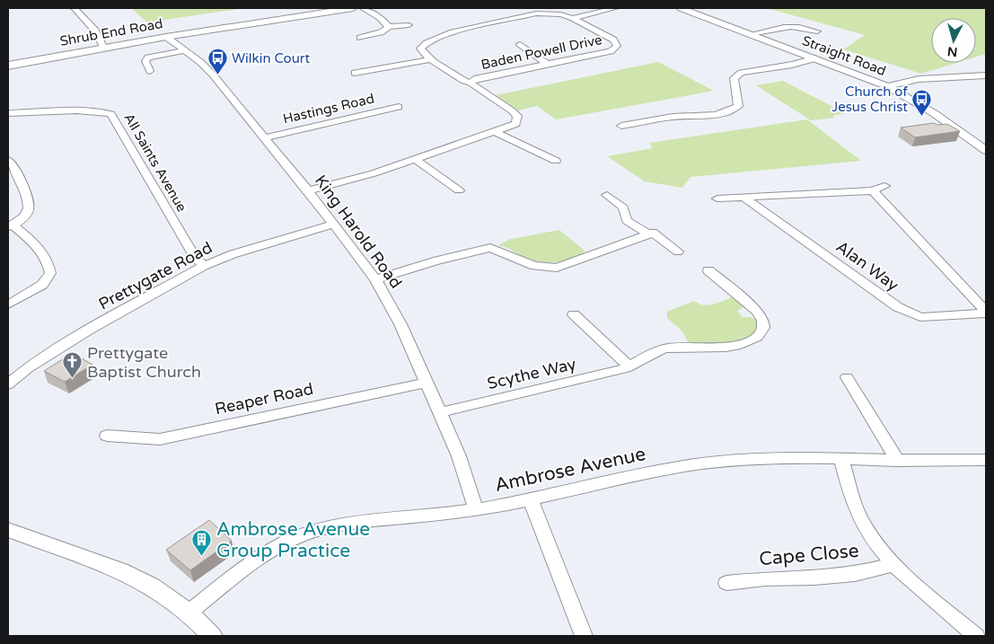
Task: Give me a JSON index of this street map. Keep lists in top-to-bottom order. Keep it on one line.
{"streets":{"main road":["Shrub End Road"],"street":["Baden Powell Drive","Straight Road","Hastings Road","All Saints Avenue","King Harold Road","Alan Way","Prettygate Road","Scythe Way","Reaper Road","Ambrose Avenue","Cape Close"]},"crossings":[["Shrub End Road","King Harold Road"],["Baden Powell Drive","King Harold Road"],["Hastings Road","King Harold Road"],["All Saints Avenue","Prettygate Road"],["King Harold Road","Prettygate Road"],["King Harold Road","Scythe Way"],["King Harold Road","Reaper Road"],["King Harold Road","Ambrose Avenue"]],"places":{"bus stop":["Wilkin Court","Church of Jesus Christ"],"church":["Prettygate Baptist Church"],"building":["Ambrose Avenue Group Practice"]},"north":"bottom"}
